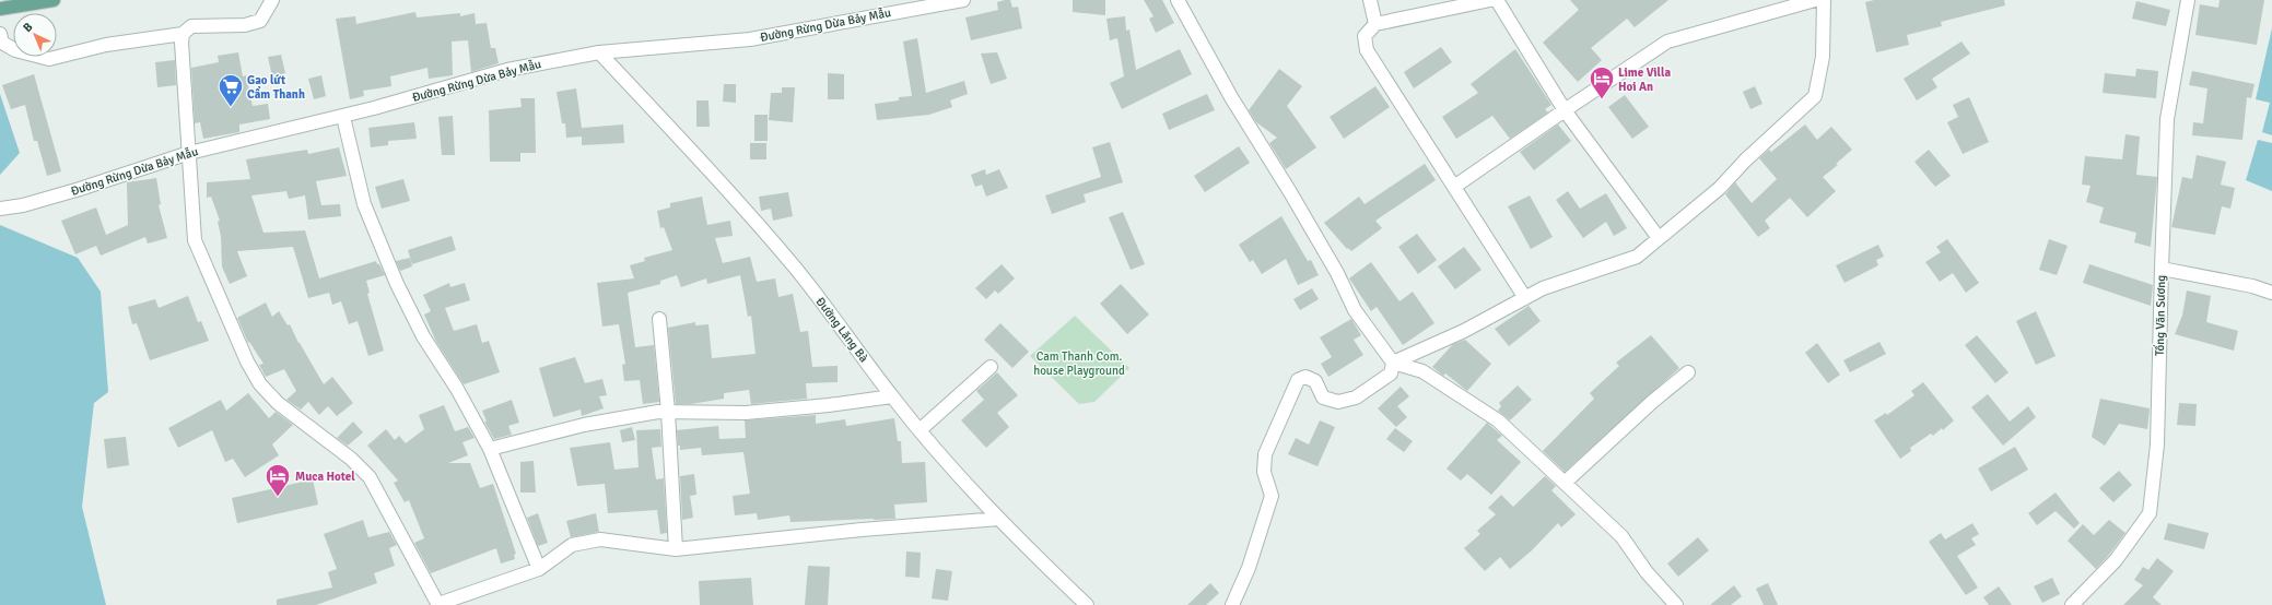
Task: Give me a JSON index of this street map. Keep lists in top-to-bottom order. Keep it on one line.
{"streets":{"street":["Đường Rừng Dừa Bảy Mẫu","Tống Văn Sương","Đường Lăng Bà"]},"crossings":[["Đường Rừng Dừa Bảy Mẫu","Đường Lăng Bà"]],"parks":["Cam Thanh Com. house Playground"],"places":{"hotel":["Lime Villa Hoi An","Muca Hotel"],"supermarket":["Gạo lứt Cẩm Thanh"]},"north":"top left"}
